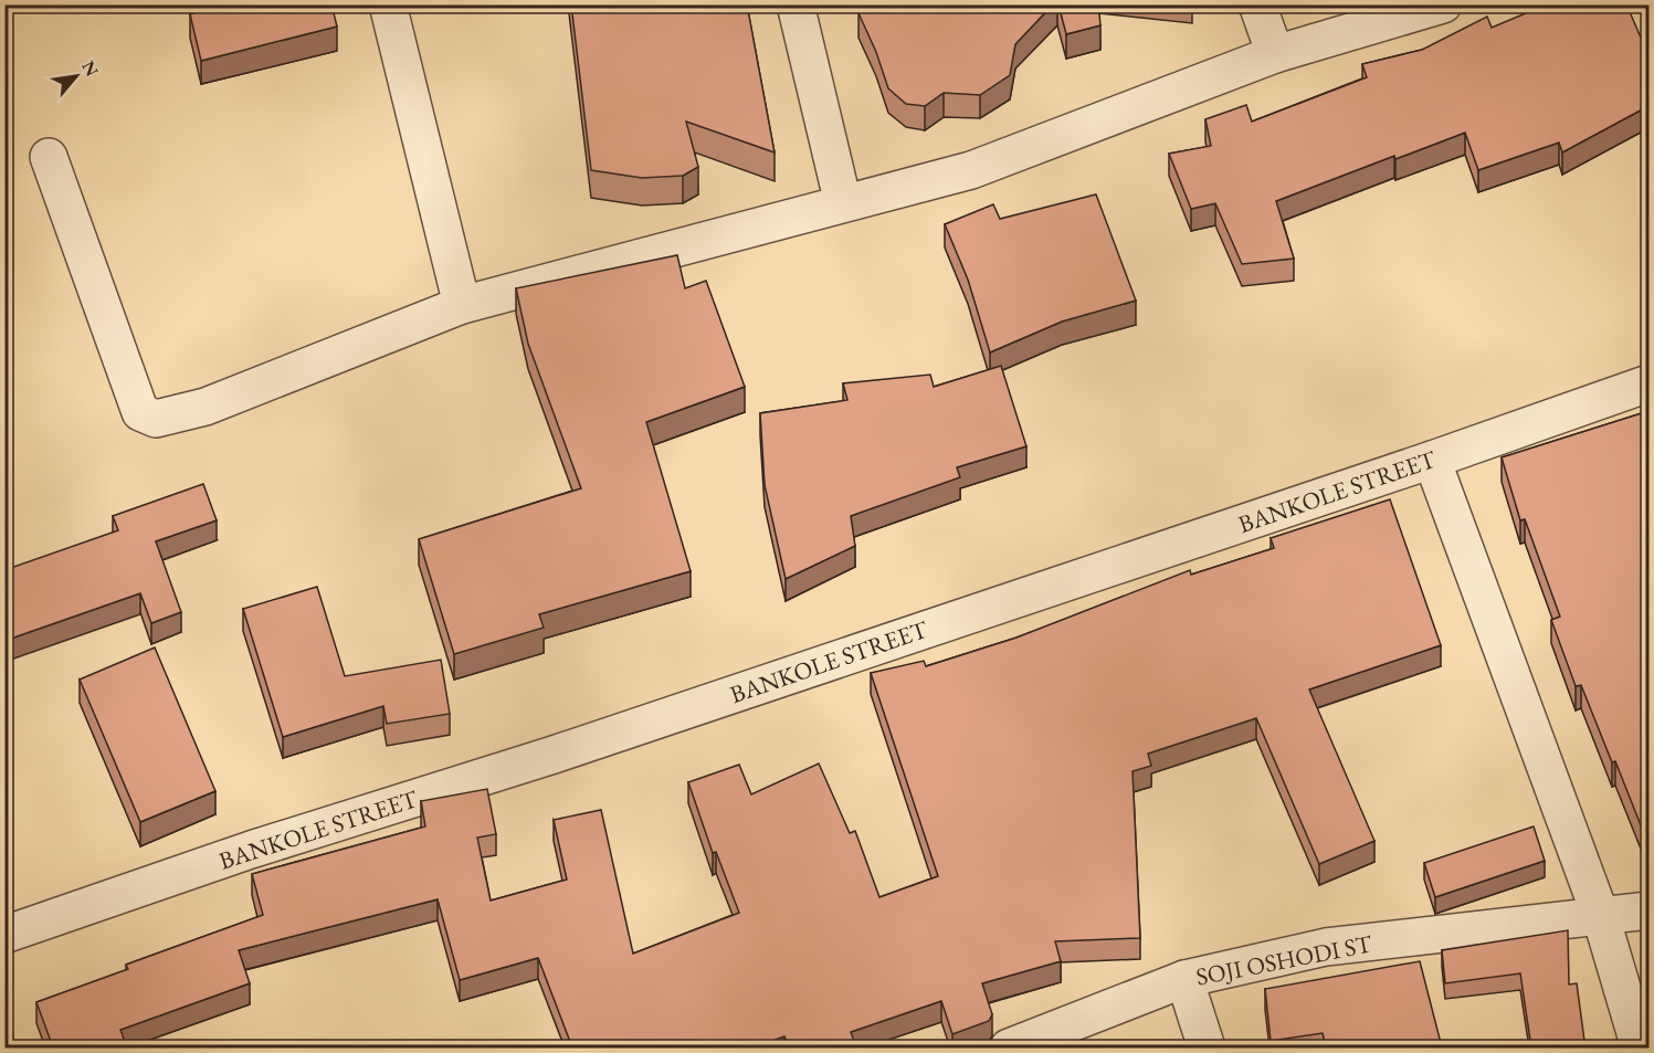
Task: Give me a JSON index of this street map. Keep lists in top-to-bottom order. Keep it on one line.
{"streets":{"street":["BANKOLE STREET","SOJI OSHODI ST"]},"north":"top right"}
